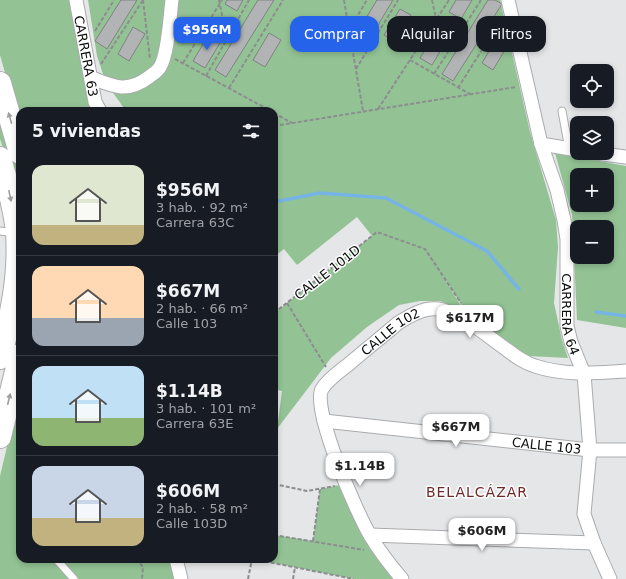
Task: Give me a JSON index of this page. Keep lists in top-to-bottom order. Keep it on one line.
{"streets":{"street":["CARRERA 63","CARRERA 64","CALLE 102","CALLE 103"],"path":["CALLE 101D"]},"crossings":[["CARRERA 64","CALLE 102"],["CARRERA 64","CALLE 103"],["CALLE 102","CALLE 103"]],"districts":["BELALCÁZAR"],"page":{"chip":["Comprar","Alquilar","Filtros"],"price":["$956M","$617M","$667M","$1.14B","$606M"],"map_buttons":["+","−"],"heading":"5 viviendas","list":[{"name":"$956M","note":"3 hab. · 92 m² · Carrera 63C"},{"name":"$667M","note":"2 hab. · 66 m² · Calle 103"},{"name":"$1.14B","note":"3 hab. · 101 m² · Carrera 63E"},{"name":"$606M","note":"2 hab. · 58 m² · Calle 103D"}]}}
